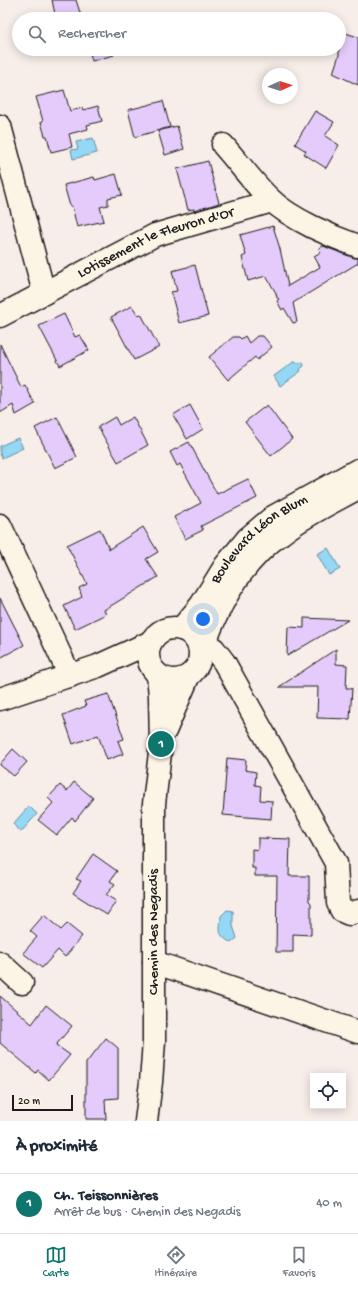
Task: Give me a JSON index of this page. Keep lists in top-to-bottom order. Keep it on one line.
{"streets":{"street":["Lotissement le Fleuron d'Or","Boulevard Léon Blum","Chemin des Negadis"]},"crossings":[["Boulevard Léon Blum","Chemin des Negadis"]],"scale_bar":"20 m","north":"right","page":{"search":"Rechercher","pins":"1","scale":"20 m","heading":"À proximité","list":[{"mark":"1","name":"Ch. Teissonnières","note":"Arrêt de bus · Chemin des Negadis","value":"40 m"}],"nav":["Carte","Itinéraire","Favoris"]}}
